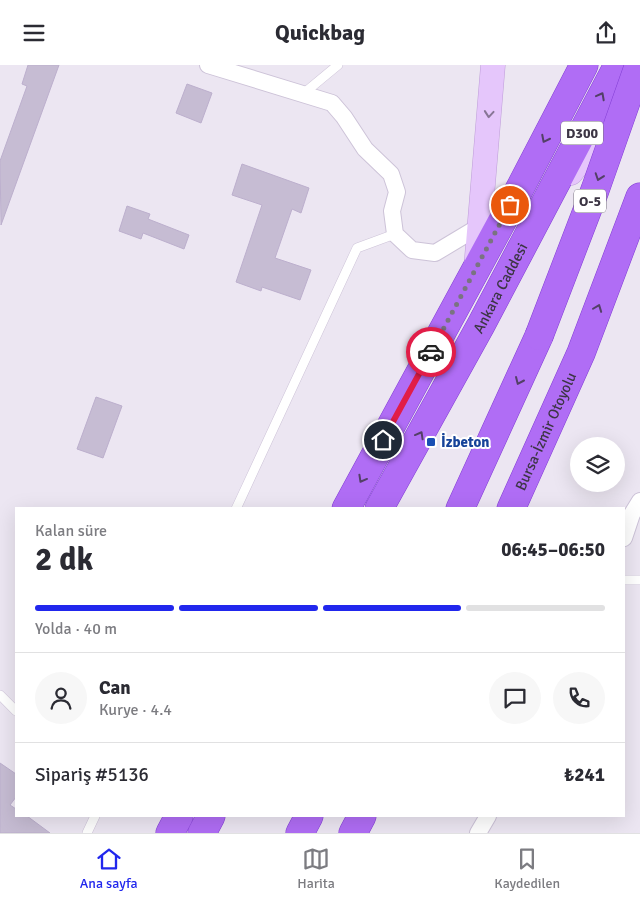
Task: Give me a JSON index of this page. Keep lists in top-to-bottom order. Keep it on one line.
{"streets":{"highway":["D300","O-5","Ankara Caddesi","Bursa-İzmir Otoyolu"]},"places":{"transit":["İzbeton"]},"page":{"header":"Quickbag","heading":["2 dk","Kalan süre","06:45–06:50"],"panel":["Can","Kurye · 4.4","Sipariş #5136","₺241"],"bar":"Yolda · 40 m","tabs":["Ana sayfa","Harita","Kaydedilen"]}}
